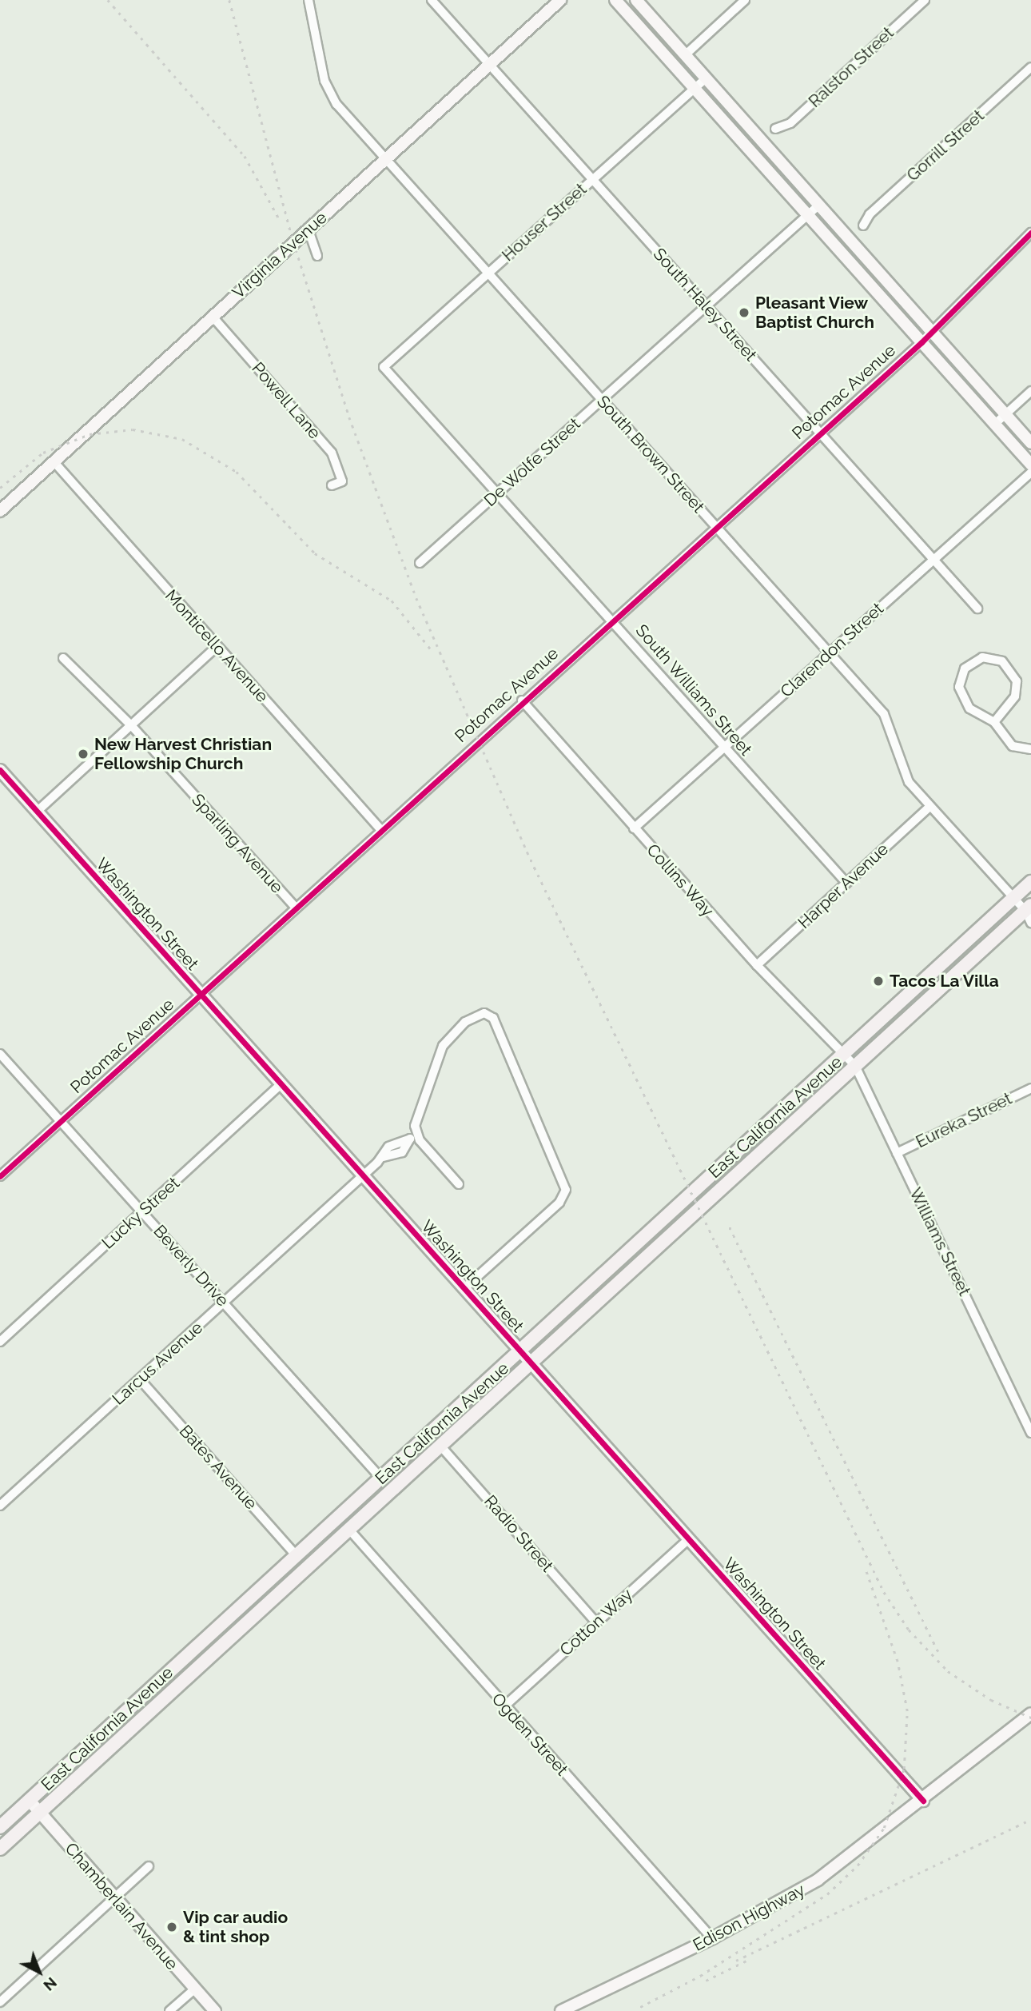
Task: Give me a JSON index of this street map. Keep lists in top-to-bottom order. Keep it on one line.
{"streets":{"main road":["East California Avenue"],"street":["Ralston Street","Gorrill Street","Houser Street","Virginia Avenue","South Haley Street","Potomac Avenue","Powell Lane","South Brown Street","De Wolfe Street","Monticello Avenue","Clarendon Street","South Williams Street","Sparling Avenue","Collins Way","Harper Avenue","Washington Street","Eureka Street","Lucky Street","Williams Street","Beverly Drive","Larcus Avenue","Bates Avenue","Radio Street","Cotton Way","Ogden Street","Chamberlain Avenue","Edison Highway"]},"crossings":[["Houser Street","South Haley Street"],["Houser Street","South Brown Street"],["Houser Street","South Williams Street"],["Virginia Avenue","South Haley Street"],["Virginia Avenue","Powell Lane"],["Virginia Avenue","South Brown Street"],["Virginia Avenue","Monticello Avenue"],["South Haley Street","Potomac Avenue"],["South Haley Street","De Wolfe Street"],["South Haley Street","Clarendon Street"],["Potomac Avenue","South Brown Street"],["Potomac Avenue","Monticello Avenue"],["Potomac Avenue","South Williams Street"],["Potomac Avenue","Sparling Avenue"],["Potomac Avenue","Collins Way"],["Potomac Avenue","Washington Street"],["Potomac Avenue","Beverly Drive"],["South Brown Street","De Wolfe Street"],["South Brown Street","Clarendon Street"],["South Brown Street","Harper Avenue"],["South Brown Street","East California Avenue"],["De Wolfe Street","South Williams Street"],["Clarendon Street","South Williams Street"],["Clarendon Street","Collins Way"],["South Williams Street","Harper Avenue"],["Collins Way","Harper Avenue"],["Collins Way","East California Avenue"],["Collins Way","Williams Street"],["Washington Street","East California Avenue"],["Washington Street","Lucky Street"],["Washington Street","Larcus Avenue"],["Washington Street","Cotton Way"],["Washington Street","Edison Highway"],["East California Avenue","Williams Street"],["East California Avenue","Beverly Drive"],["East California Avenue","Bates Avenue"],["East California Avenue","Radio Street"],["East California Avenue","Ogden Street"],["East California Avenue","Chamberlain Avenue"],["Eureka Street","Williams Street"],["Lucky Street","Beverly Drive"],["Beverly Drive","Larcus Avenue"],["Larcus Avenue","Bates Avenue"],["Radio Street","Cotton Way"],["Cotton Way","Ogden Street"],["Ogden Street","Edison Highway"]],"places":["Pleasant View Baptist Church","New Harvest Christian Fellowship Church","Tacos La Villa","Vip car audio & tint shop"],"north":"bottom right"}
